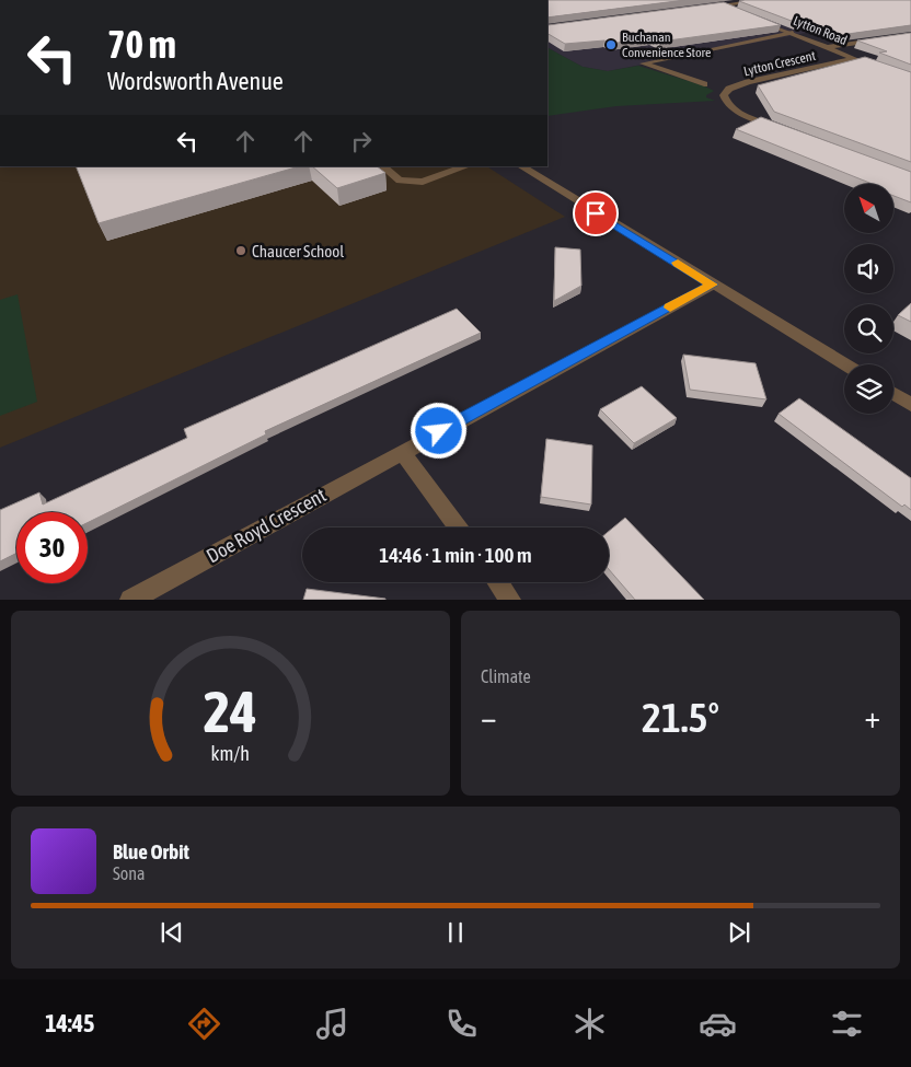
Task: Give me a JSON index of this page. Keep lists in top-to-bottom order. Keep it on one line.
{"streets":{"street":["Lytton Road","Lytton Crescent","Doe Royd Crescent"]},"crossings":[["Lytton Road","Lytton Crescent"]],"places":["Buchanan Convenience Store","Chaucer School"],"north":"top left","page":{"turn":["70 m","Wordsworth Avenue"],"limit":"30","trip":"14:46 · 1 min · 100 m","tile":"Climate","heat":["−","21.5°","+"],"song":["Blue Orbit","Sona"],"tabs":"14:45","gauge":["24","km/h"]}}
